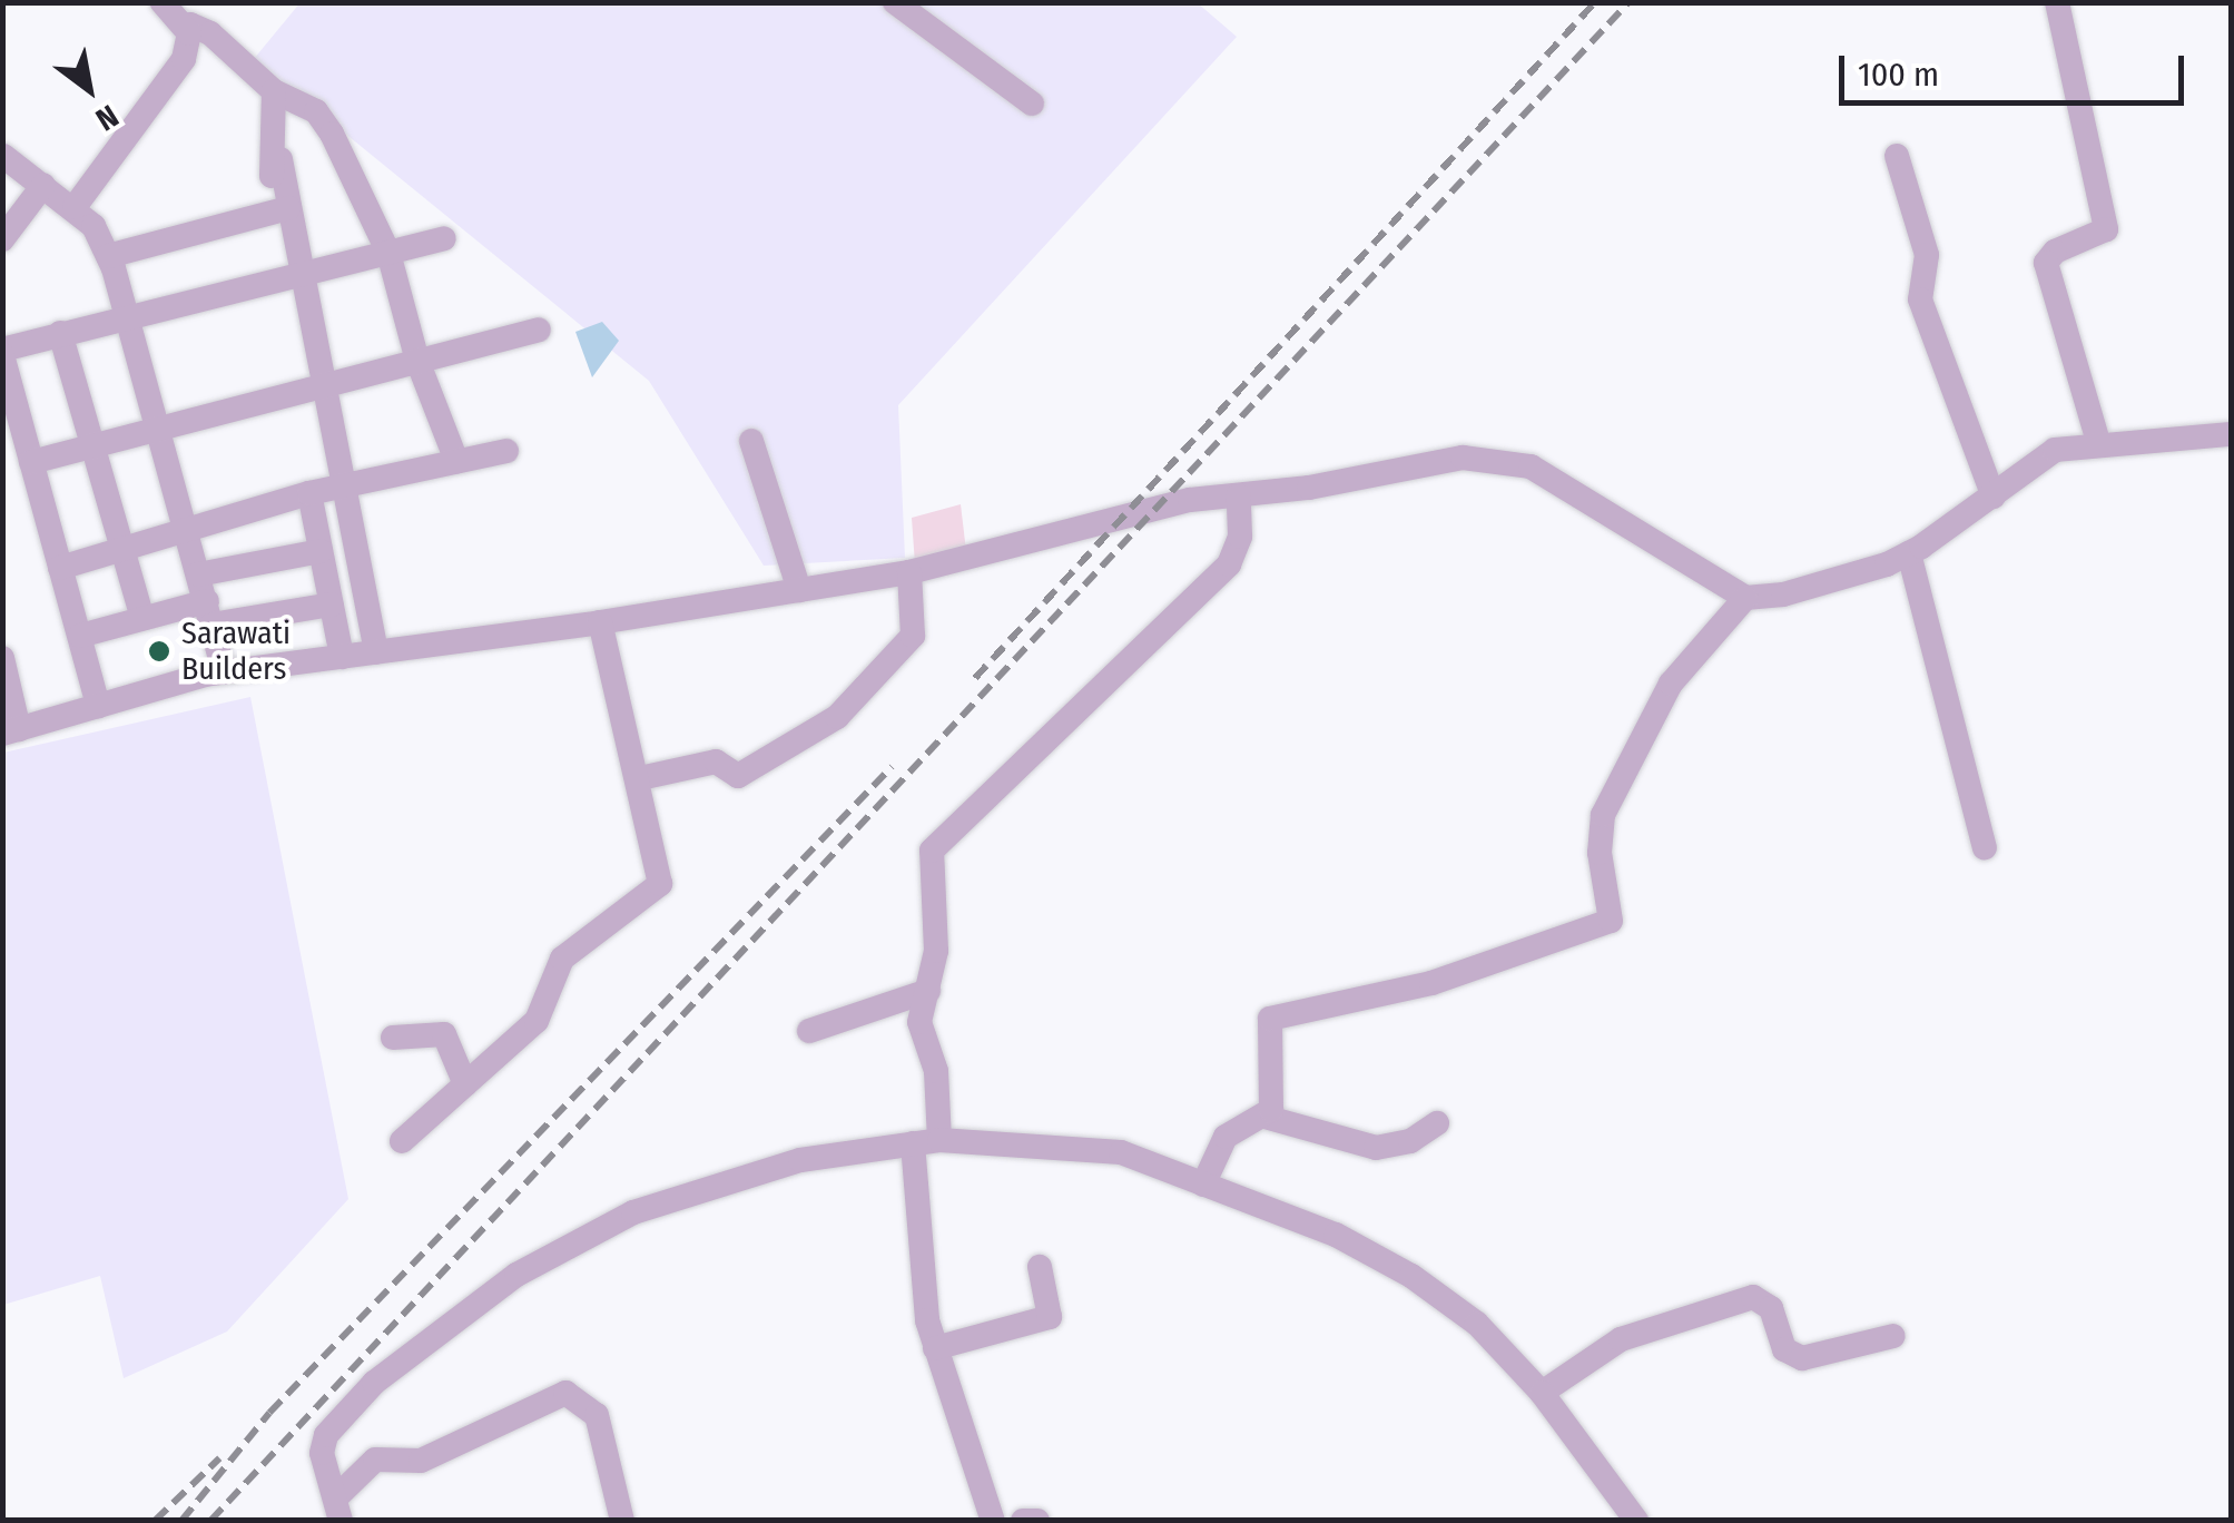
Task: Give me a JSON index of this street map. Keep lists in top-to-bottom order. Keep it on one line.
{"places":["Sarawati Builders"],"scale_bar":"100 m","north":"bottom right"}
